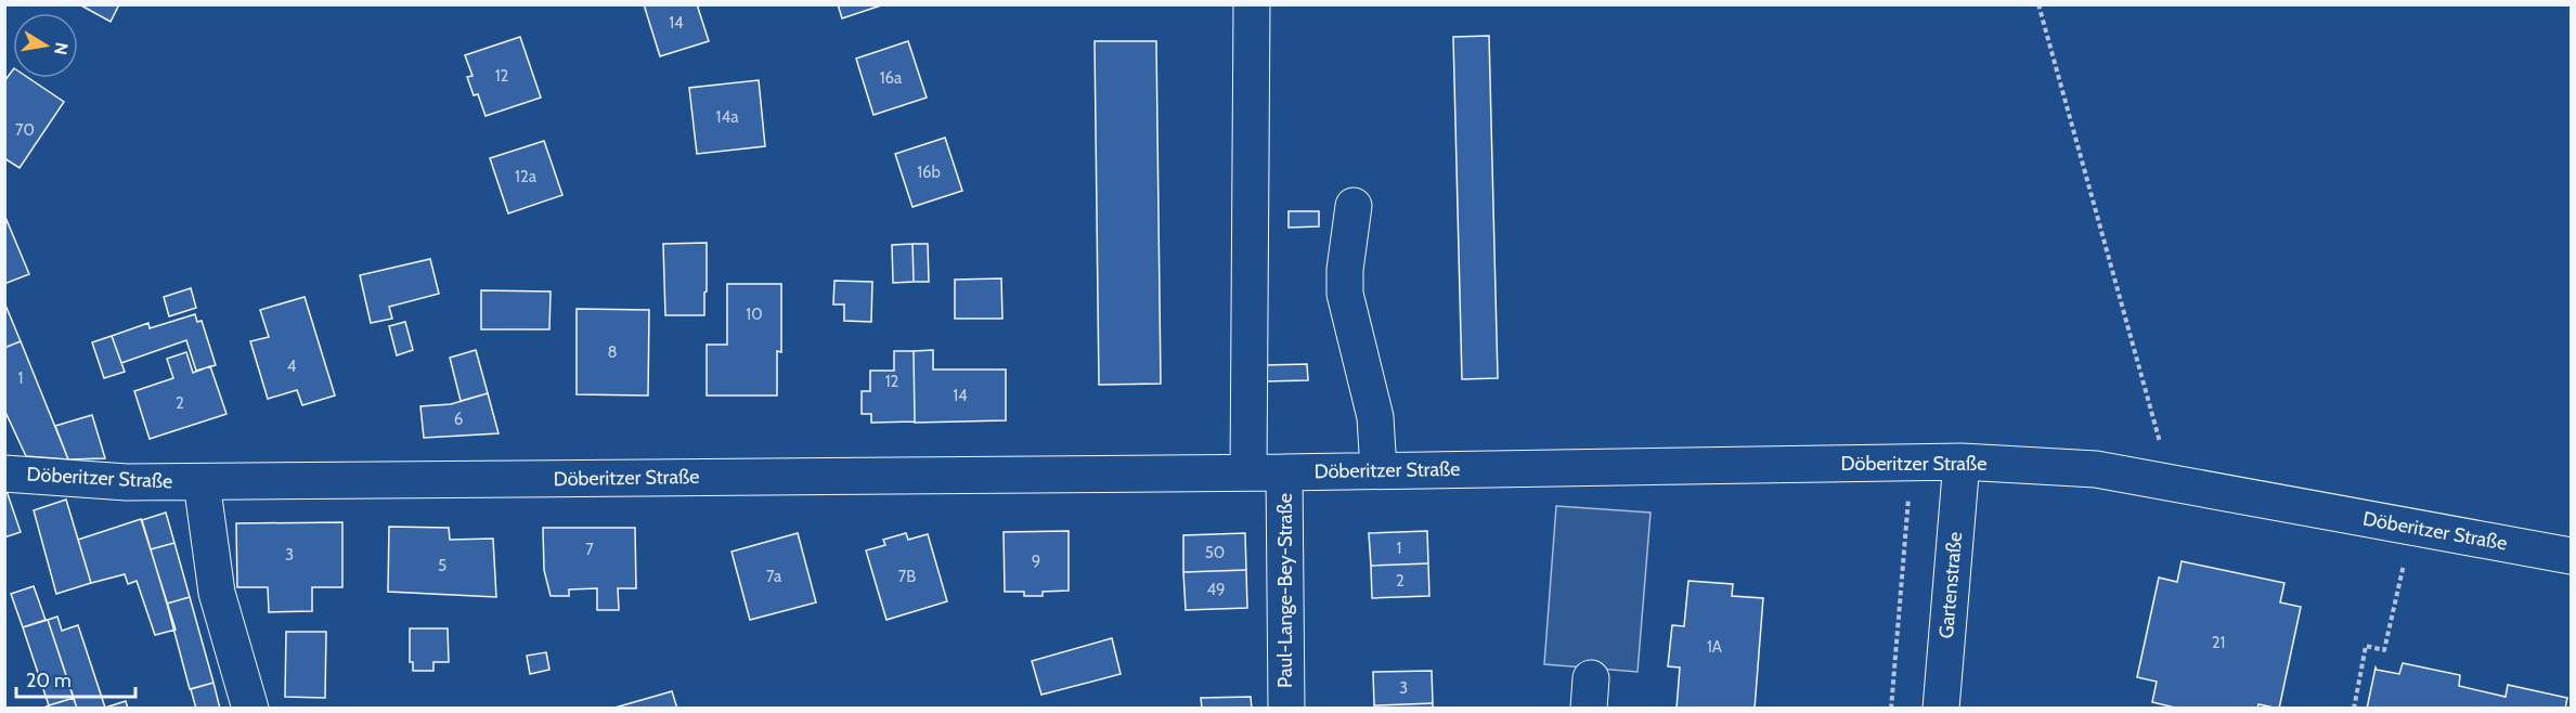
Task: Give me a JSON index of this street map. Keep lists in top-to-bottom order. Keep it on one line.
{"streets":{"street":["Döberitzer Straße","Gartenstraße","Paul-Lange-Bey-Straße"]},"crossings":[["Döberitzer Straße","Gartenstraße"],["Döberitzer Straße","Paul-Lange-Bey-Straße"]],"house_numbers":["14","12","16a","14a","70","16b","12a","10","8","4","1","12","14","2","6","1","7","50","3","9","5","7a","7B","2","49","21","1A","3"],"scale_bar":"20 m","north":"right"}
